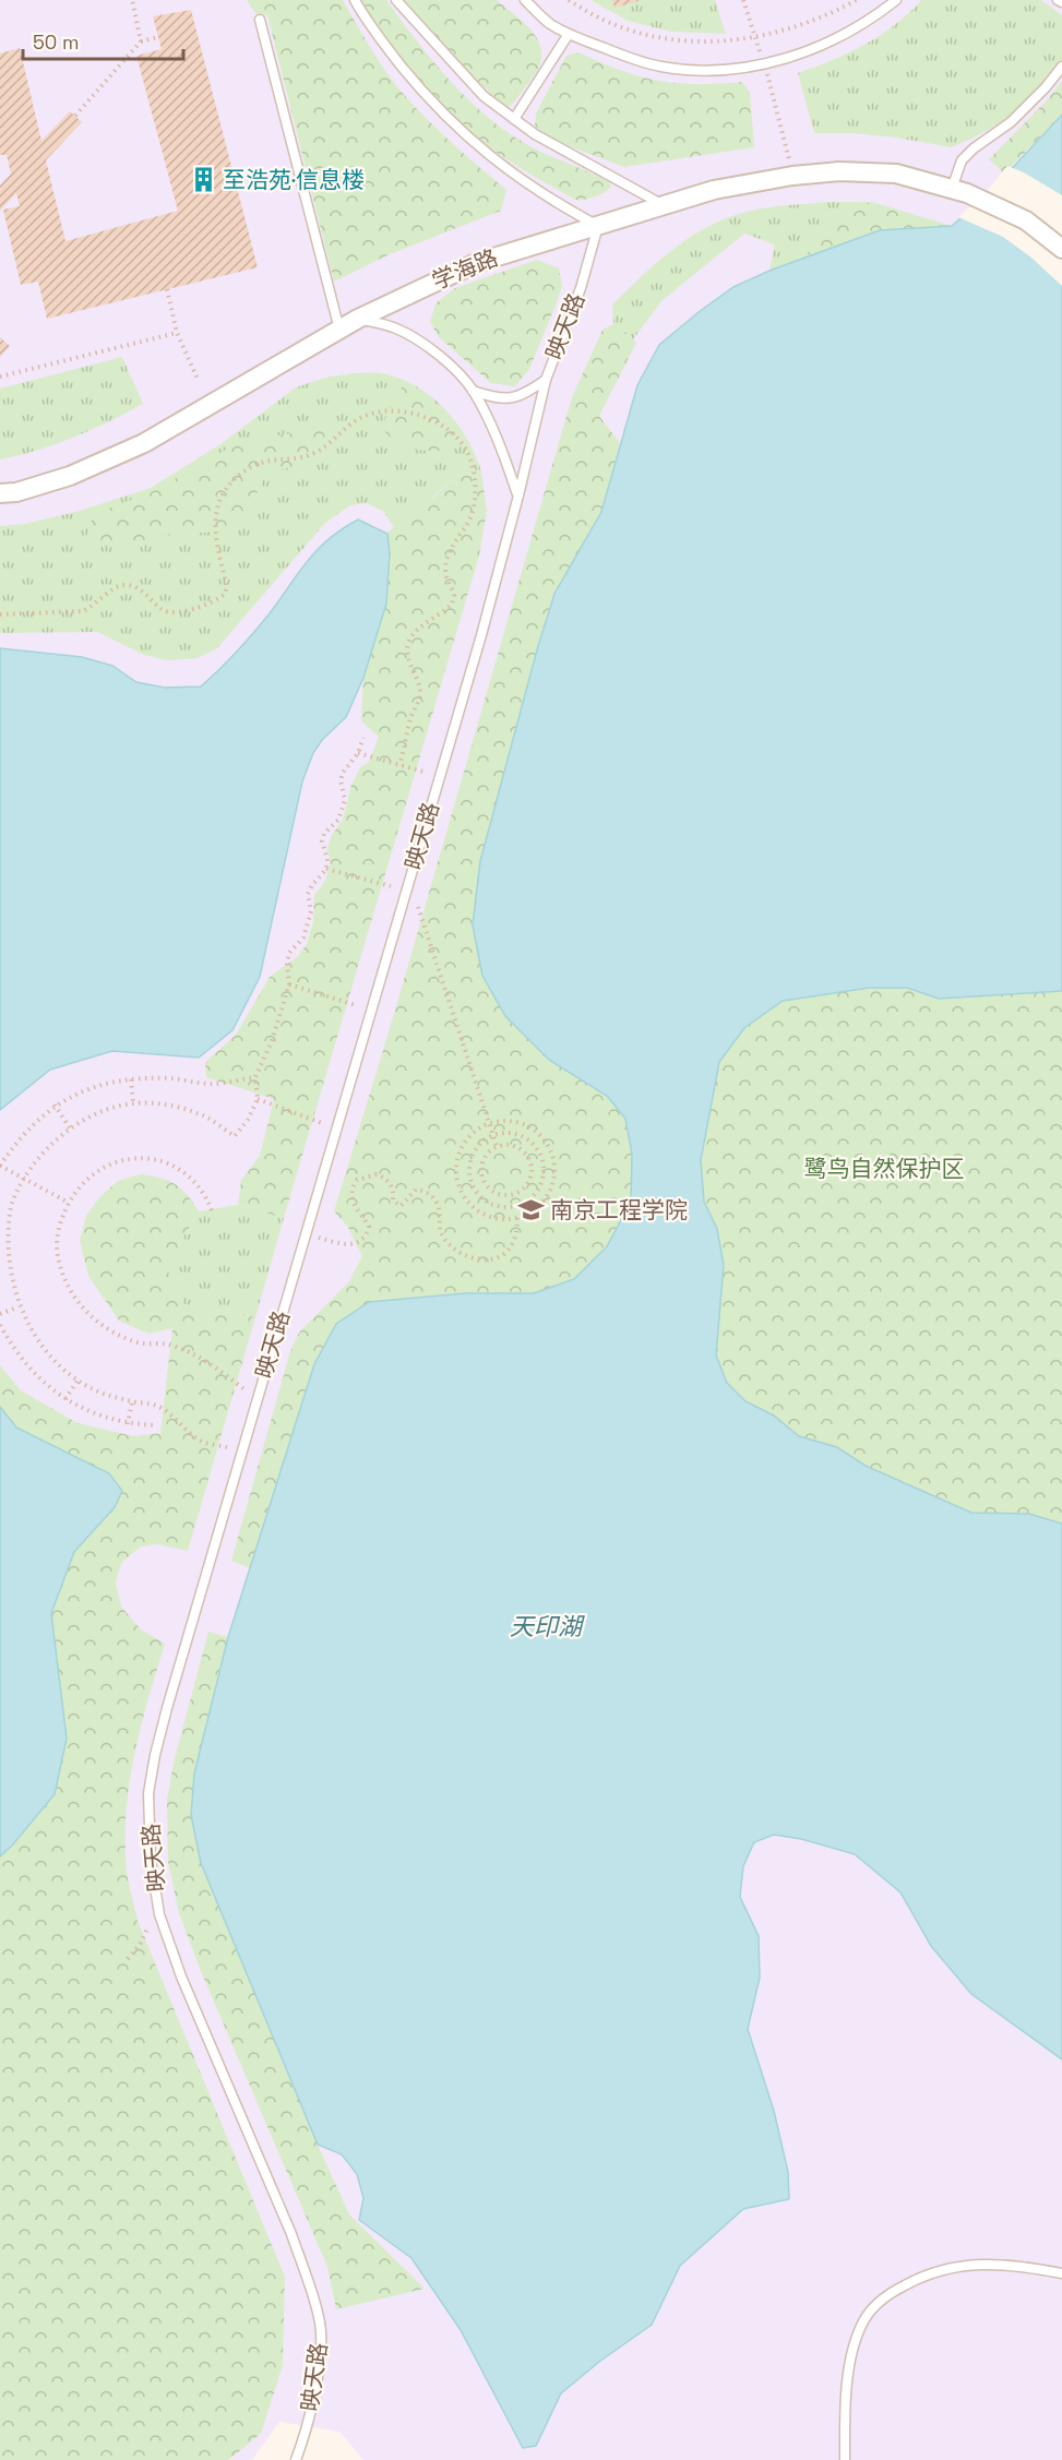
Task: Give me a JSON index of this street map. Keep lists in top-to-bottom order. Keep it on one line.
{"streets":{"street":["学海路"],"lane":["映天路"]},"crossings":[["学海路","映天路"]],"water":["天印湖"],"parks":["鹭鸟自然保护区"],"places":{"building":["至浩苑·信息楼"],"school or university":["南京工程学院"]},"scale_bar":"50 m"}
